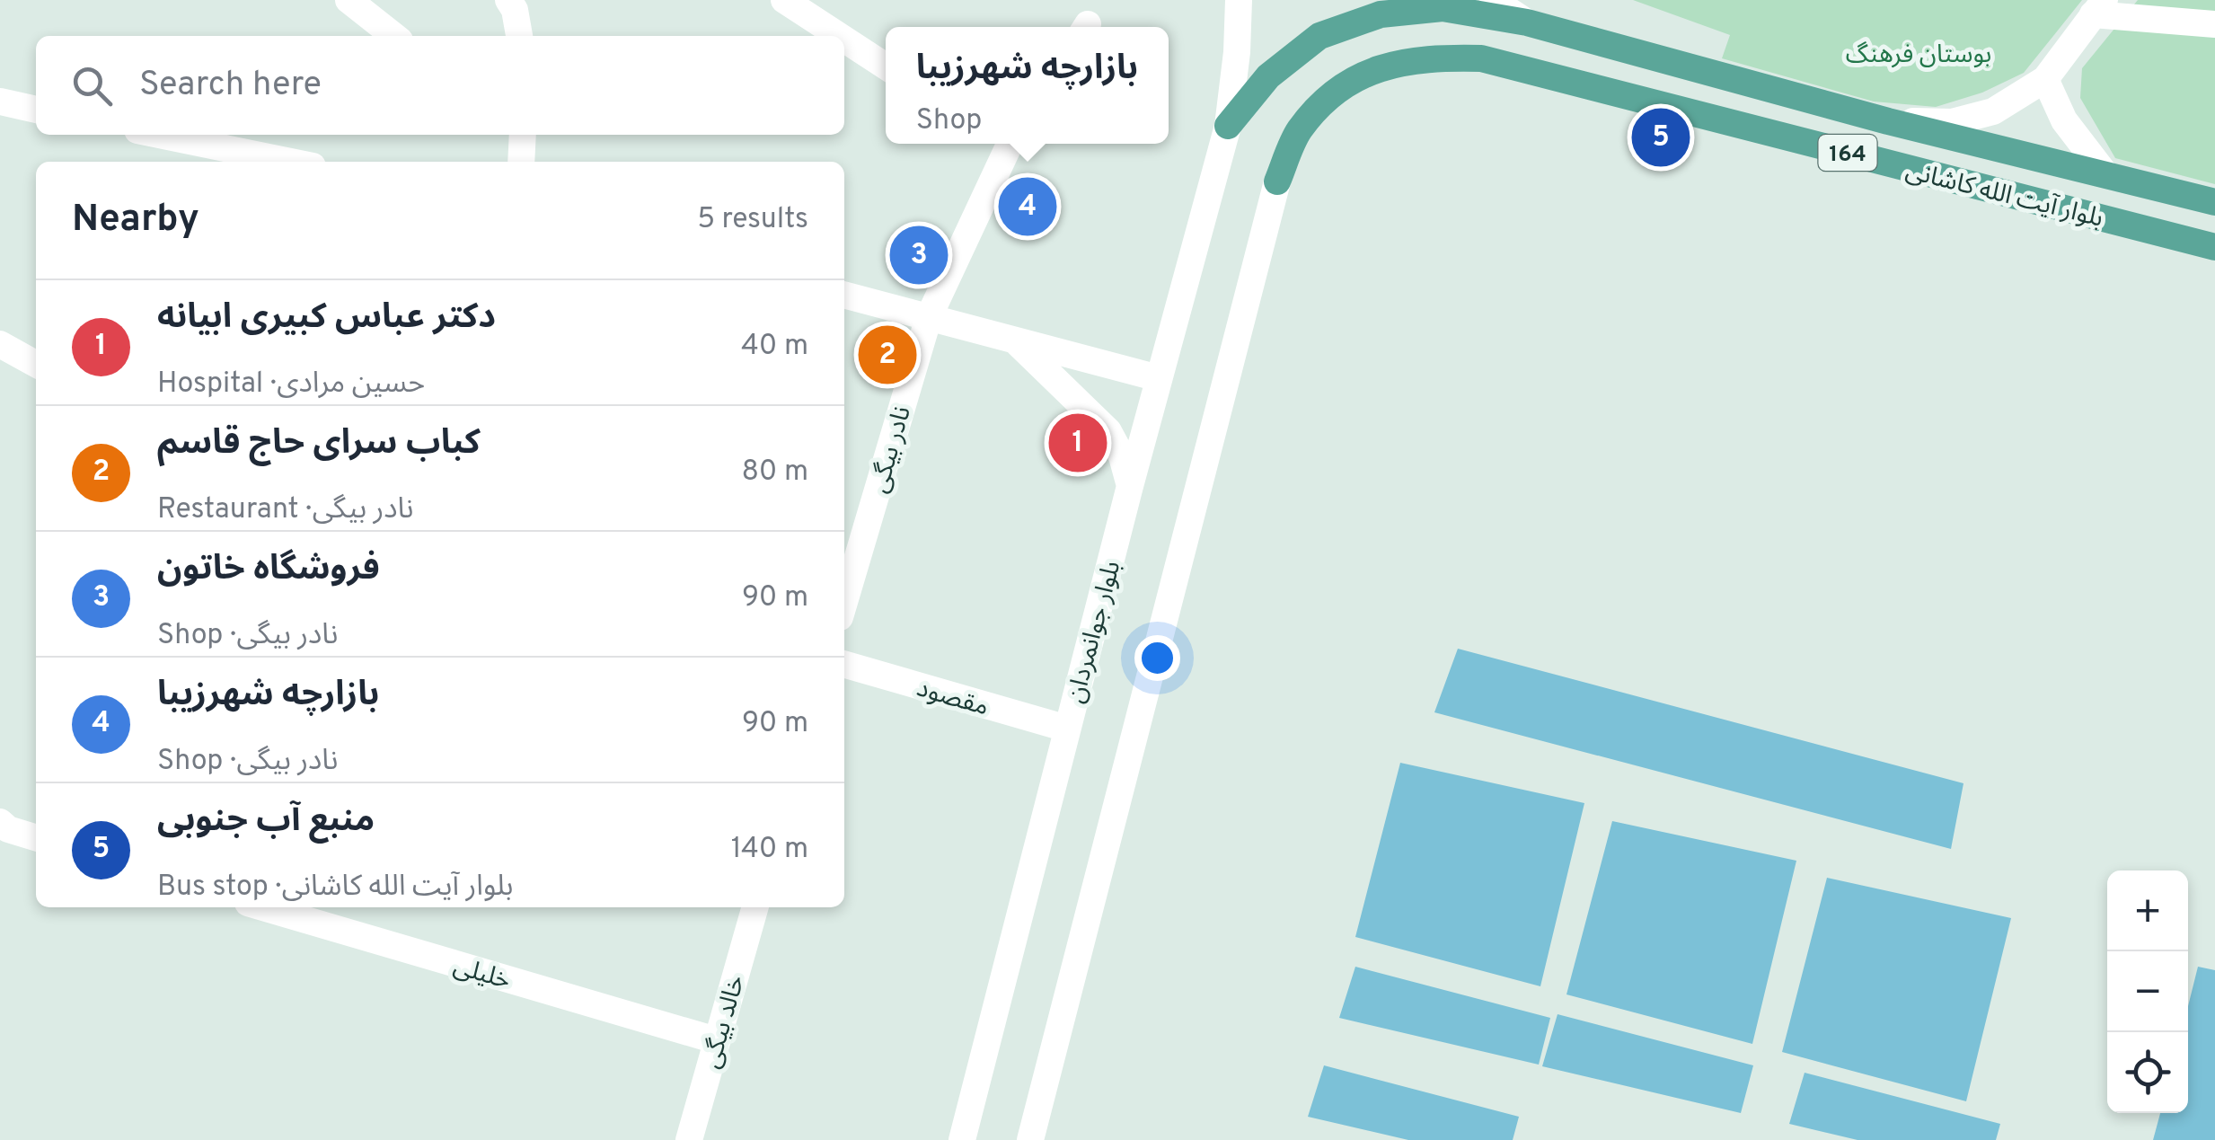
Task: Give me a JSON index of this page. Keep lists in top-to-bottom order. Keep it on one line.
{"streets":{"main road":["164","بلوار آیت الله کاشانی"],"street":["نادر بیگی","بلوار جوانمردان","مقصود","خلیلی","خالد بیگی"]},"crossings":[["164","بلوار آیت الله کاشانی"],["بلوار آیت الله کاشانی","بلوار جوانمردان"],["بلوار جوانمردان","مقصود"],["خلیلی","خالد بیگی"]],"parks":["بوستان فرهنگ"],"page":{"popup":["بازارچه شهرزیبا","Shop"],"search":"Search here","pins":["5","4","3","2","1"],"heading":["Nearby","5 results"],"list":[{"mark":"1","name":"دکتر عباس کبیری ابیانه","note":"Hospital · حسین مرادی","value":"40 m"},{"mark":"2","name":"کباب سرای حاج قاسم","note":"Restaurant · نادر بیگی","value":"80 m"},{"mark":"3","name":"فروشگاه خاتون","note":"Shop · نادر بیگی","value":"90 m"},{"mark":"4","name":"بازارچه شهرزیبا","note":"Shop · نادر بیگی","value":"90 m"},{"mark":"5","name":"منبع آب جنوبی","note":"Bus stop · بلوار آیت الله کاشانی","value":"140 m"}],"map_buttons":["+","−"]}}
